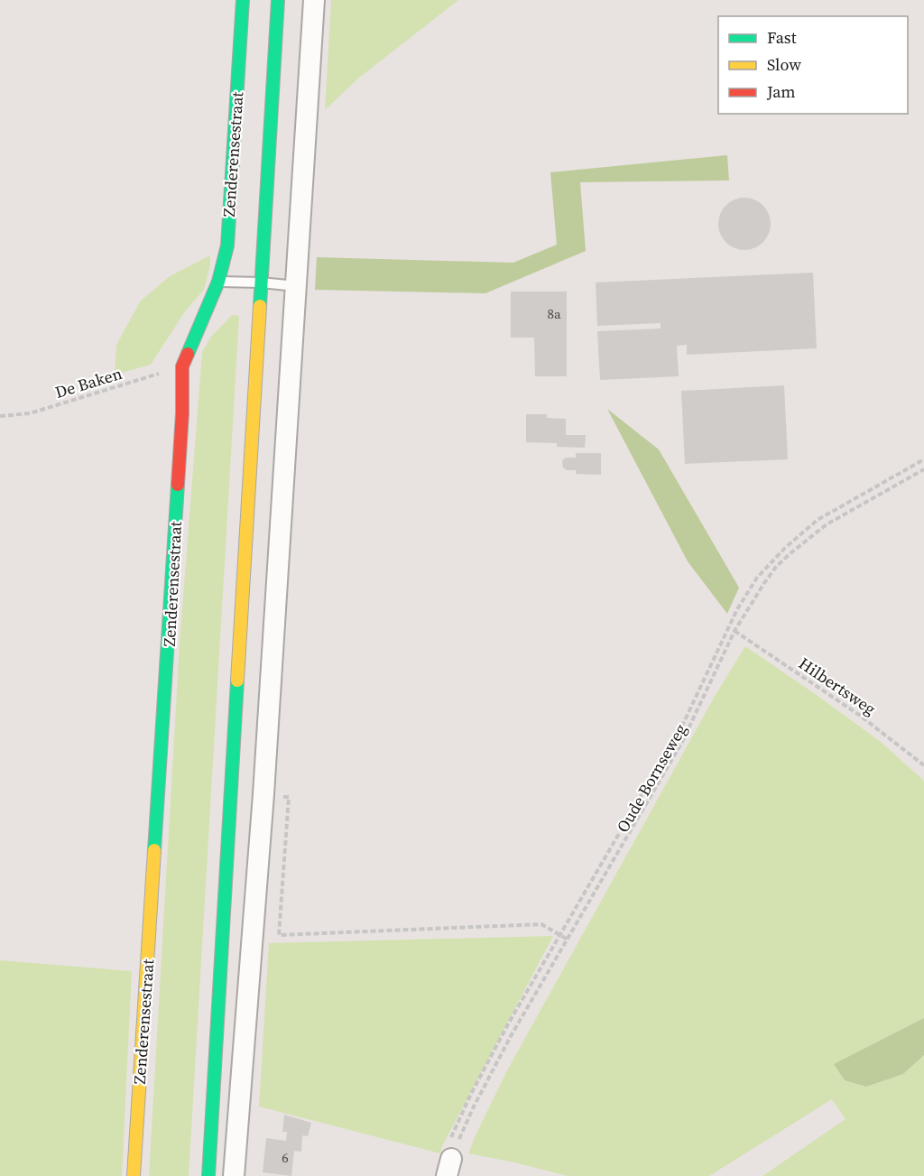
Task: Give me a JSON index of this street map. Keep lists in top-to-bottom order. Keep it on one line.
{"streets":{"street":["Zenderensestraat"],"path":["De Baken","Hilbertsweg","Oude Bornseweg"]},"crossings":[["Zenderensestraat","De Baken"],["Hilbertsweg","Oude Bornseweg"]],"house_numbers":["8a","6"],"legend":["Fast","Slow","Jam"]}
